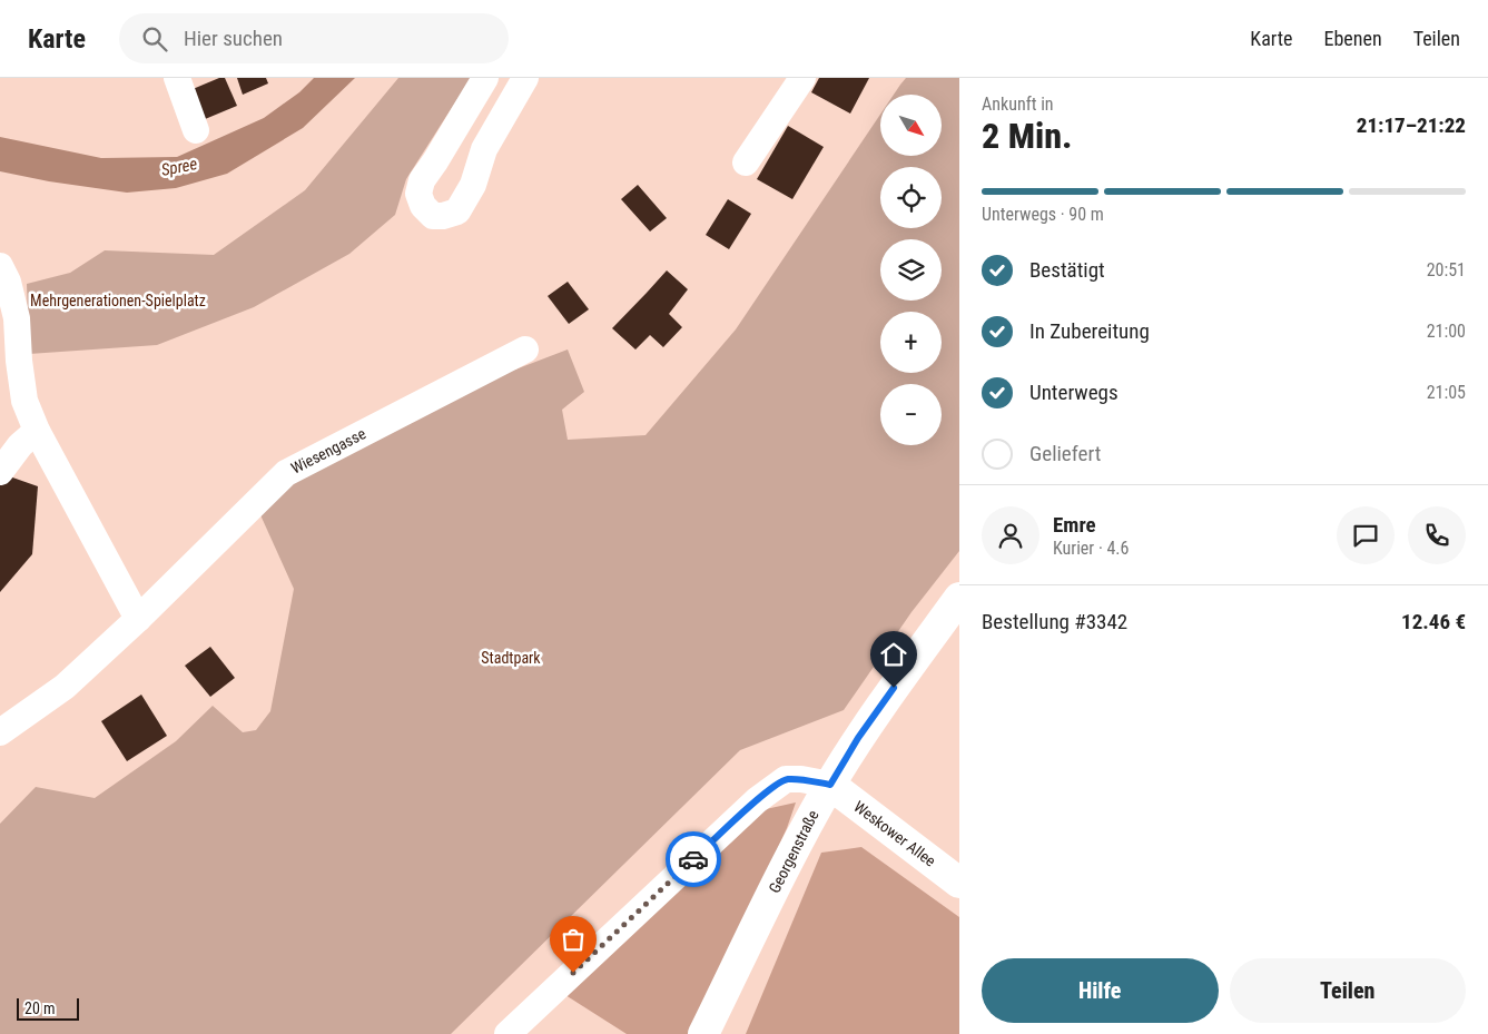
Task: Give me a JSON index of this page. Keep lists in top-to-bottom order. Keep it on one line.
{"streets":{"main road":["Weskower Allee","Georgenstraße"],"street":["Wiesengasse"]},"crossings":[["Weskower Allee","Georgenstraße"]],"water":["Spree"],"parks":["Mehrgenerationen-Spielplatz","Stadtpark"],"scale_bar":"20 m","north":"bottom right","page":{"header":"Karte","search":"Hier suchen","nav":["Karte","Ebenen","Teilen"],"heading":["2 Min.","Ankunft in","21:17–21:22"],"panel":["Emre","Kurier · 4.6","Bestellung #3342","12.46 €"],"map_buttons":["+","−"],"bar":"Unterwegs · 90 m","list":[["Bestätigt","20:51"],["In Zubereitung","21:00"],["Unterwegs","21:05"],"Geliefert"],"buttons":["Hilfe","Teilen"],"scale":"20 m"}}
